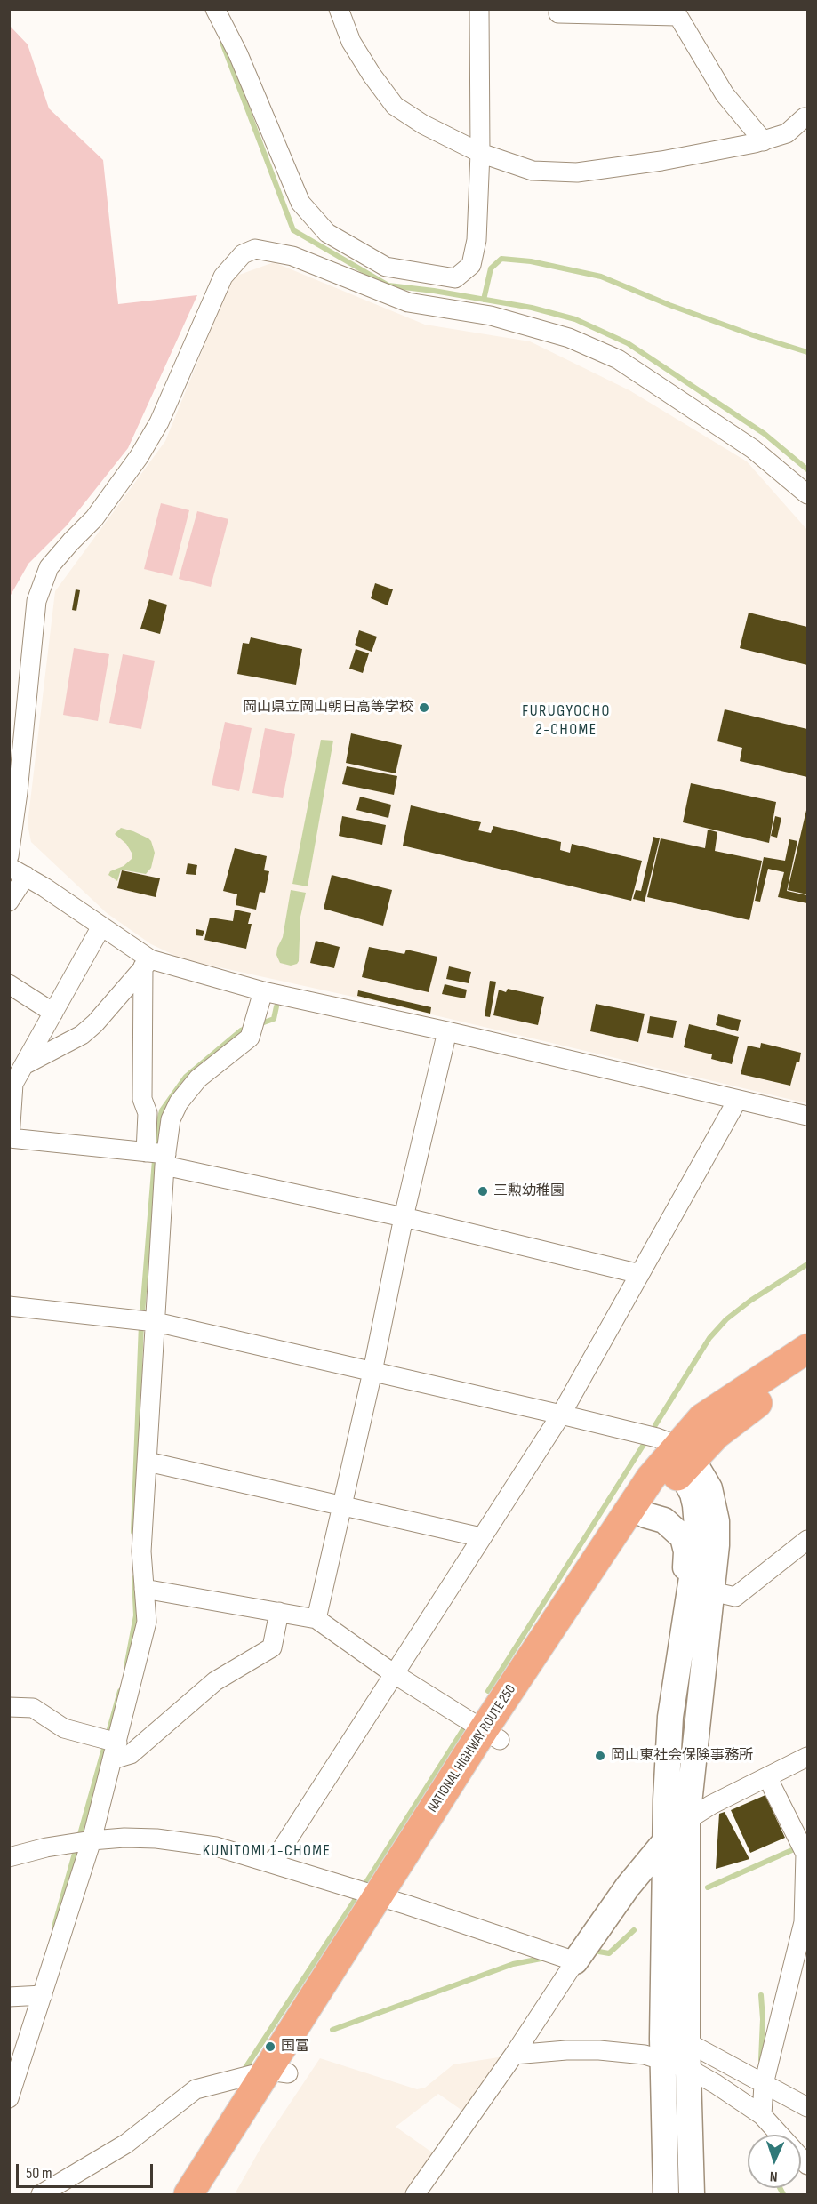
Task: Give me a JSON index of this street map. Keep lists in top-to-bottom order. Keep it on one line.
{"streets":{"highway":["NATIONAL HIGHWAY ROUTE 250"]},"districts":["FURUGYOCHO 2-CHOME","KUNITOMI 1-CHOME"],"places":["岡山県立岡山朝日高等学校","三勲幼稚園","岡山東社会保険事務所","国富"],"scale_bar":"50 m","north":"bottom"}
